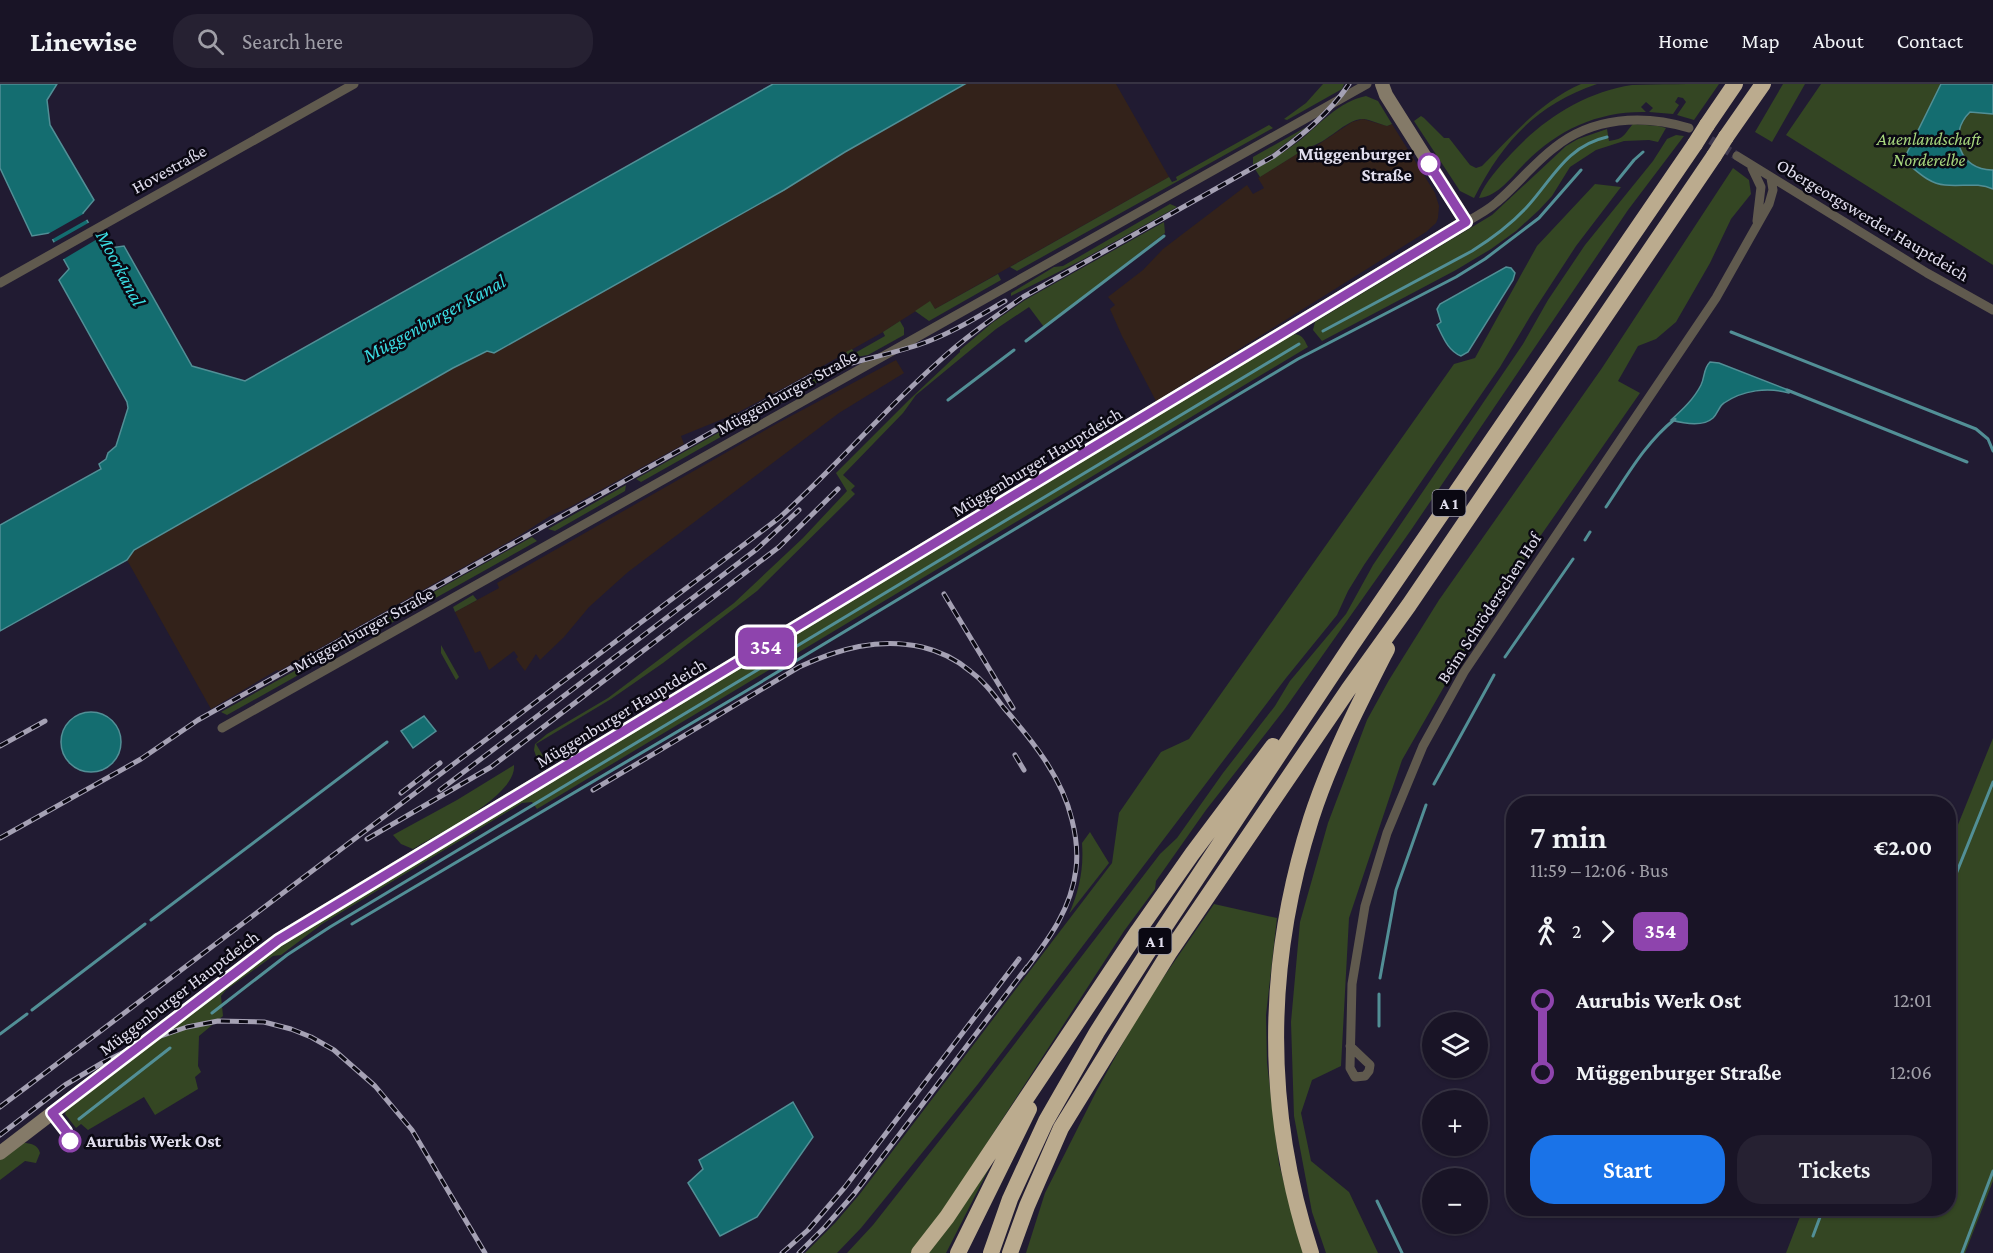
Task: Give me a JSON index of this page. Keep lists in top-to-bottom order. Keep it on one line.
{"streets":{"highway":["A 1"],"street":["Hovestraße","Obergeorgswerder Hauptdeich","Müggenburger Straße","Müggenburger Hauptdeich","Beim Schröderschen Hof"]},"crossings":[["Obergeorgswerder Hauptdeich","Beim Schröderschen Hof"]],"water":["Moorkanal","Müggenburger Kanal"],"parks":["Auenlandschaft Norderelbe"],"places":["Müggenburger Straße","Aurubis Werk Ost"],"lines":["bus line 354"],"page":{"header":"Linewise","search":"Search here","nav":["Home","Map","About","Contact"],"on_map":"354","heading":["7 min","11:59 – 12:06 · Bus","€2.00"],"legs":["2","354"],"list":[{"name":"Aurubis Werk Ost","value":"12:01"},{"name":"Müggenburger Straße","value":"12:06"}],"map_buttons":["+","−"],"buttons":["Start","Tickets"]}}
